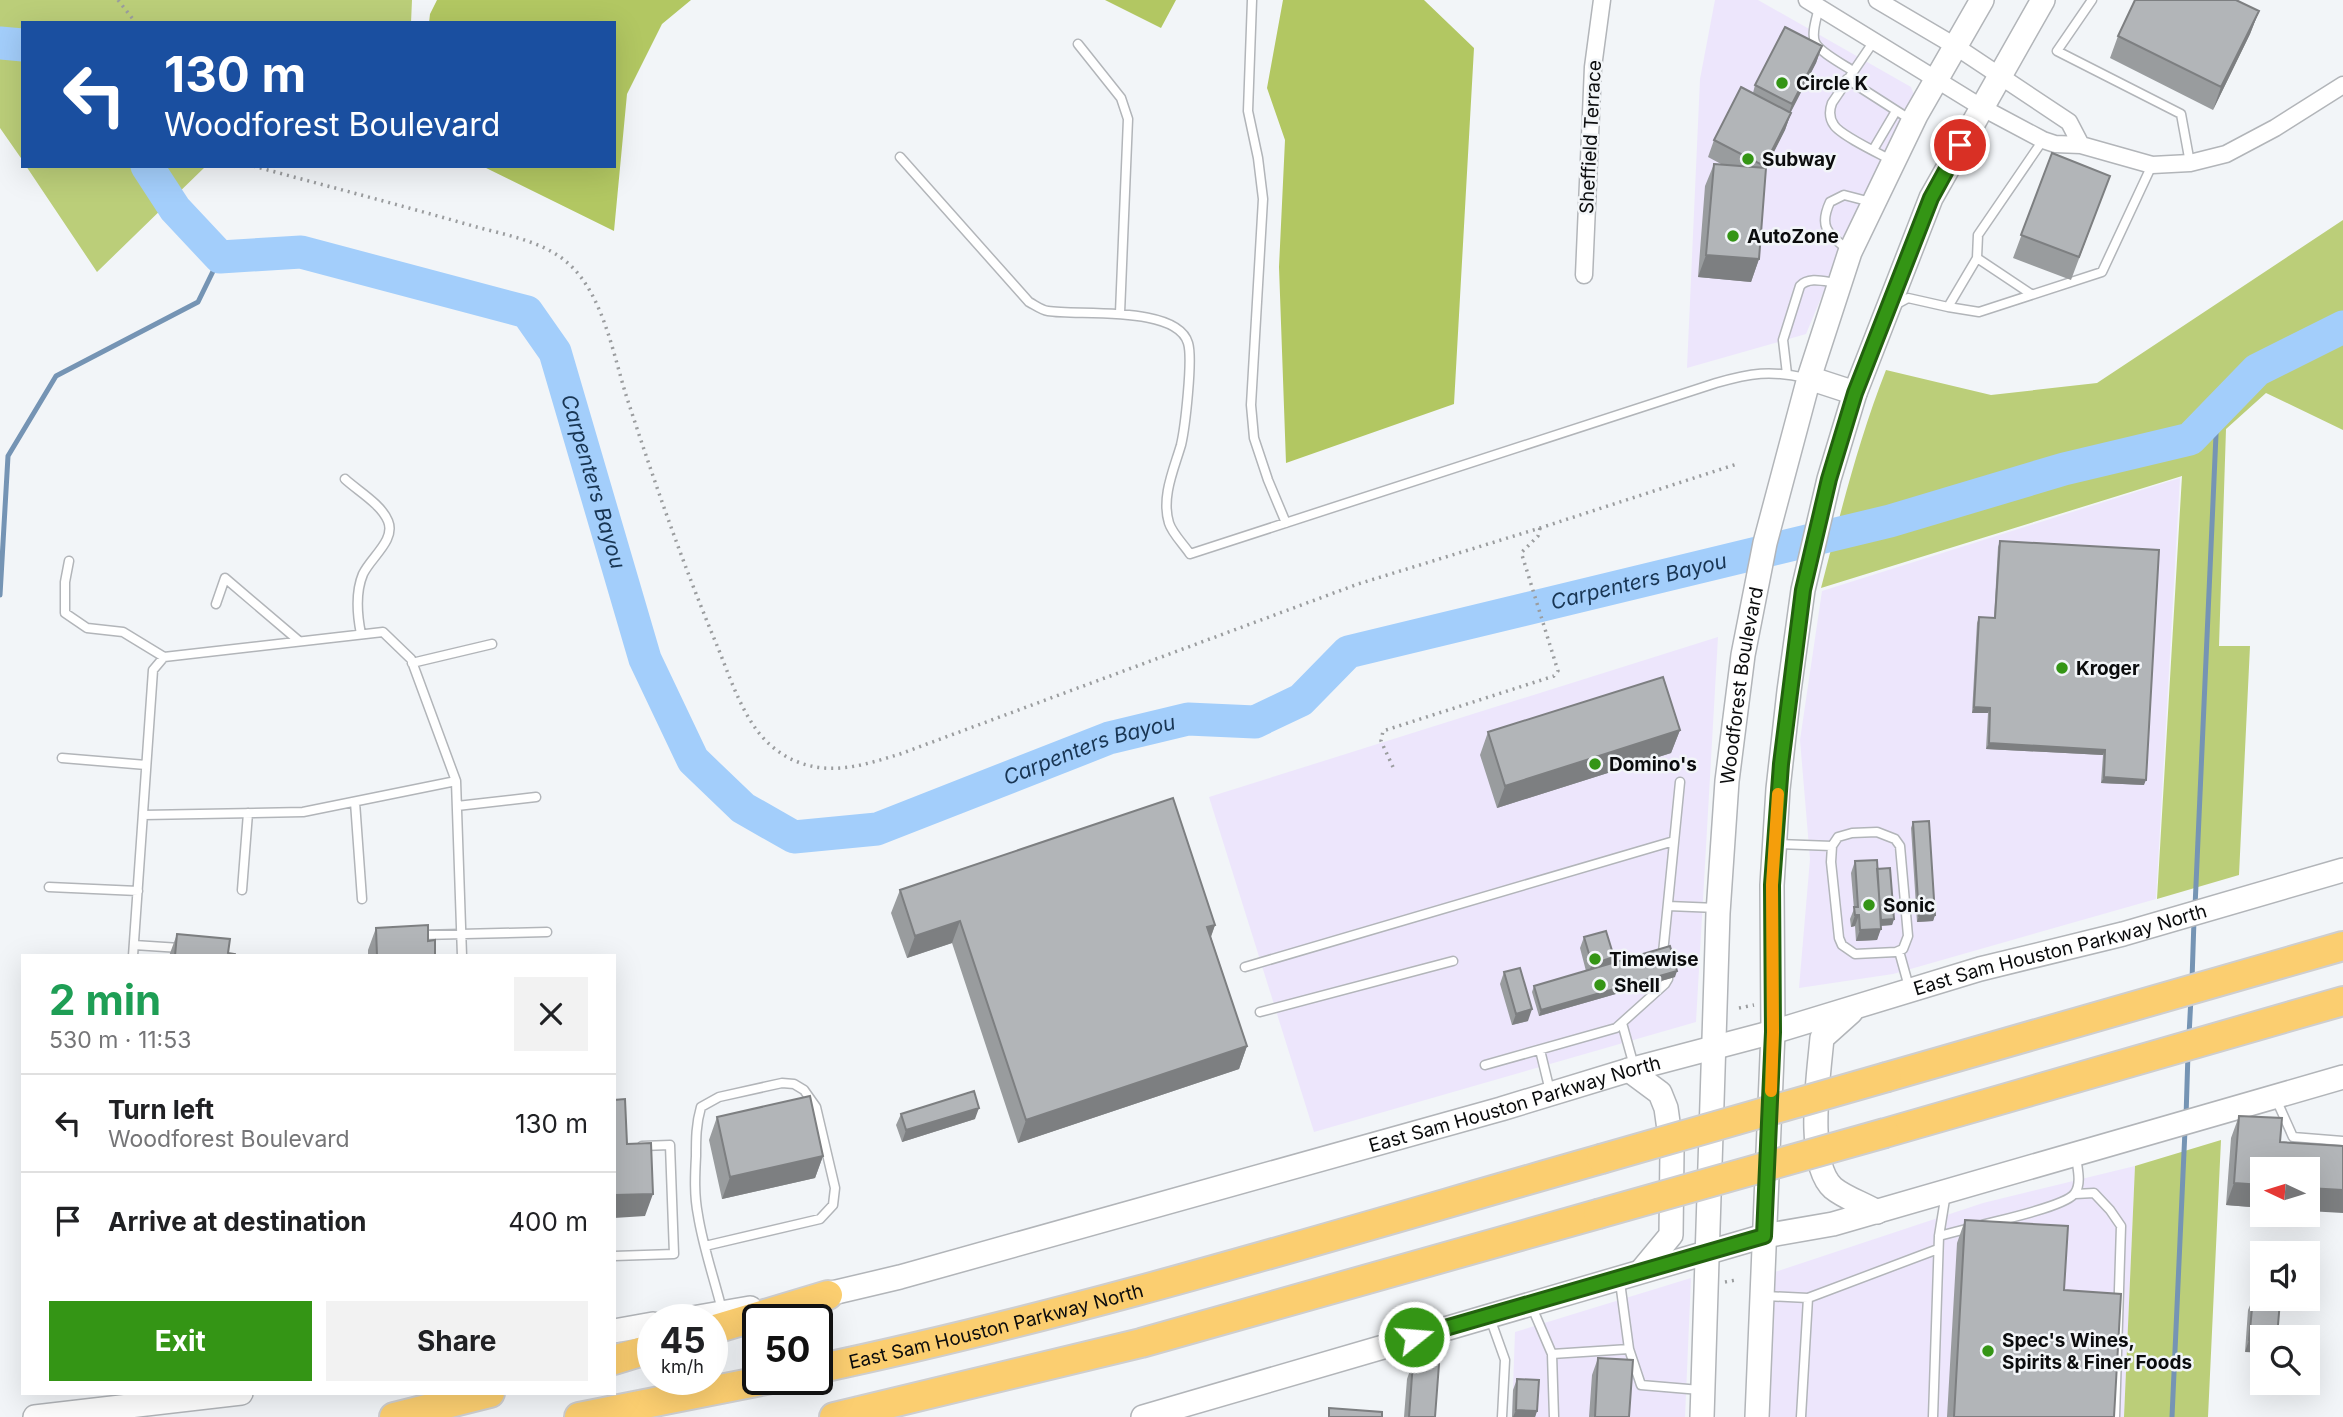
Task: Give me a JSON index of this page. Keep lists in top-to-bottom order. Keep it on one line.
{"streets":{"highway":["East Sam Houston Parkway North"],"main road":["Woodforest Boulevard"],"street":["Sheffield Terrace"]},"crossings":[["Woodforest Boulevard","East Sam Houston Parkway North"]],"water":["Carpenters Bayou"],"places":["Circle K","Subway","AutoZone","Kroger","Domino's","Sonic","Timewise","Shell","Spec's Wines, Spirits & Finer Foods"],"north":"left","page":{"turn":["130 m","Woodforest Boulevard"],"heading":["2 min","530 m · 11:53"],"list":[{"name":"Turn left","note":"Woodforest Boulevard","value":"130 m"},{"name":"Arrive at destination","value":"400 m"}],"buttons":["Exit","Share"],"speed":"45 km/h","limit":"50"}}
